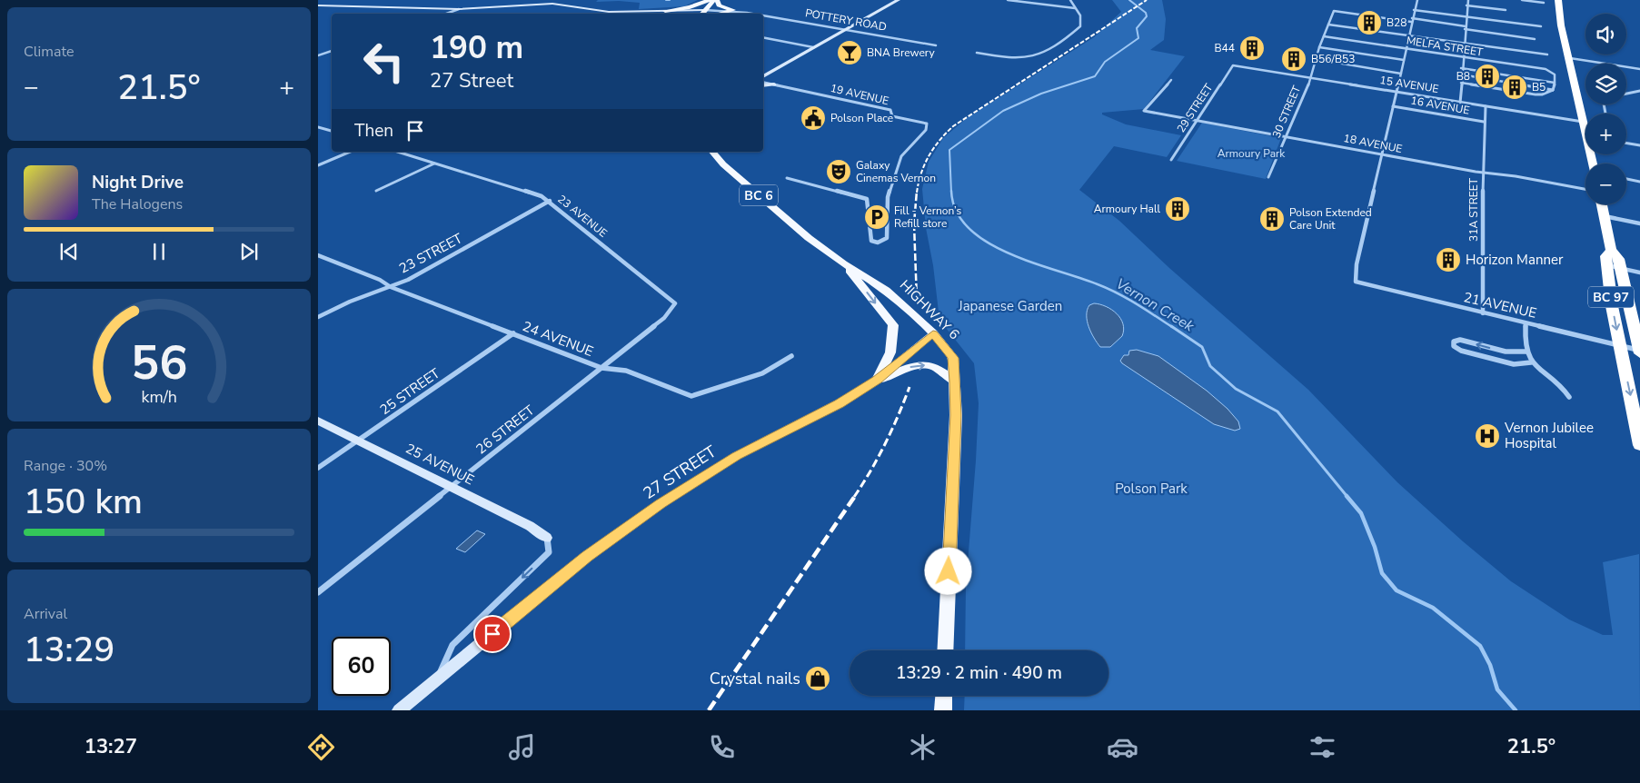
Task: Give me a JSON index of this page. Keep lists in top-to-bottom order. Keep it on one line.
{"streets":{"highway":["BC 97"],"main road":["BC 6","HIGHWAY 6"],"street":["POTTERY ROAD","MELFA STREET","15 AVENUE","19 AVENUE","16 AVENUE","29 STREET","30 STREET","18 AVENUE","31A STREET","23 AVENUE","23 STREET","21 AVENUE","24 AVENUE","25 STREET","26 STREET","25 AVENUE","27 STREET"]},"crossings":[["MELFA STREET","30 STREET"],["15 AVENUE","29 STREET"],["15 AVENUE","30 STREET"],["15 AVENUE","31A STREET"],["16 AVENUE","31A STREET"],["29 STREET","18 AVENUE"],["30 STREET","18 AVENUE"],["18 AVENUE","31A STREET"],["18 AVENUE","21 AVENUE"],["31A STREET","21 AVENUE"],["23 AVENUE","23 STREET"],["23 AVENUE","26 STREET"],["23 STREET","24 AVENUE"],["BC 97","21 AVENUE"],["HIGHWAY 6","27 STREET"],["24 AVENUE","25 STREET"],["24 AVENUE","26 STREET"],["25 STREET","25 AVENUE"],["26 STREET","25 AVENUE"],["25 AVENUE","27 STREET"]],"water":["Vernon Creek"],"parks":["Armoury Park","Japanese Garden","Polson Park"],"places":{"building":["B28","B44","B56/B53","B8","B5","Armoury Hall","Polson Extended Care Unit","Horizon Manner"],"bar":["BNA Brewery"],"public building":["Polson Place"],"theatre":["Galaxy Cinemas Vernon"],"parking":["Fill - Vernon’s Refill store"],"hospital":["Vernon Jubilee Hospital"],"shop":["Crystal nails"]},"page":{"tile":["Climate",["Range · 30%","150 km"],["Arrival","13:29"]],"map_buttons":["+","−"],"turn":["190 m","27 Street"],"heat":["−","21.5°","+"],"then":"Then","song":["Night Drive","The Halogens"],"limit":"60","trip":"13:29 · 2 min · 490 m","tabs":["13:27","21.5°"],"gauge":["56","km/h"]}}
